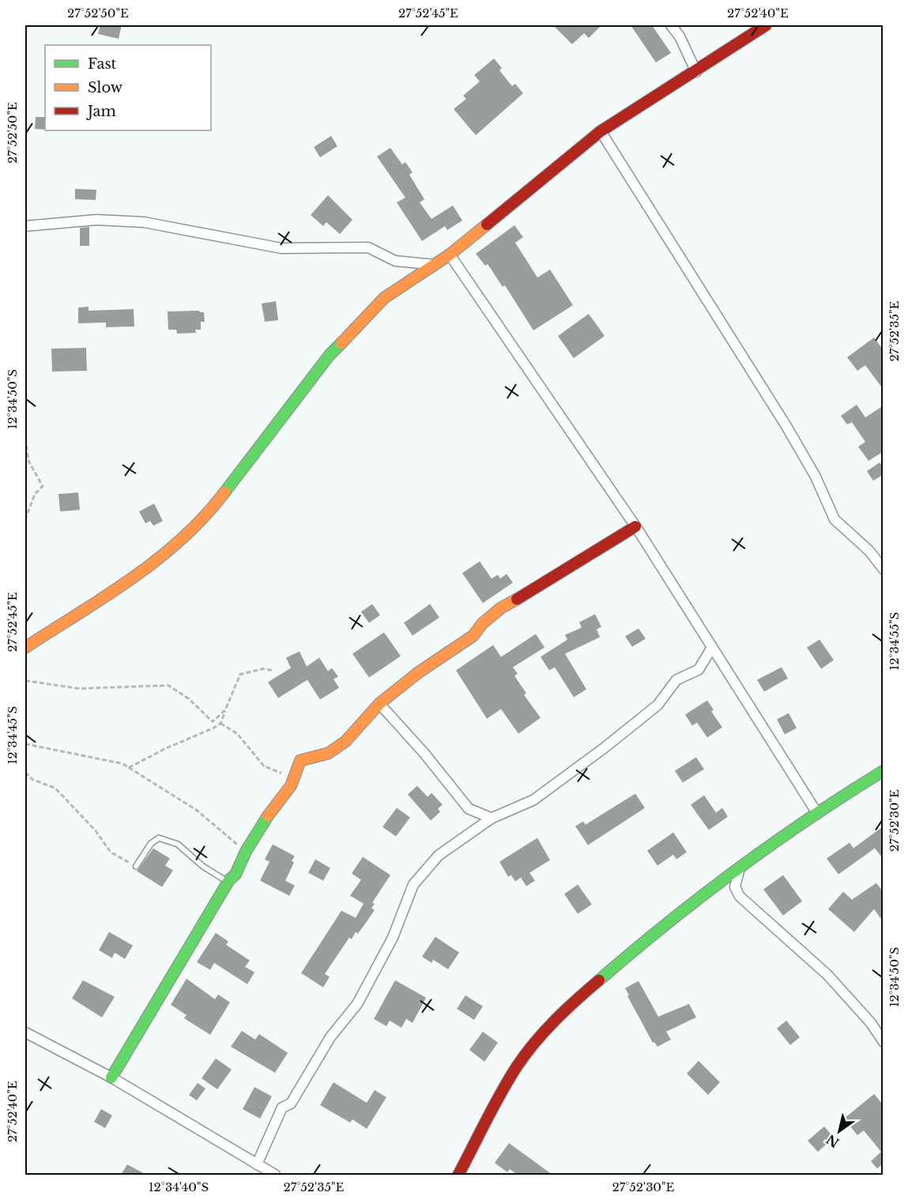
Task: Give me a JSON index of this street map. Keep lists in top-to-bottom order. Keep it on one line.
{"legend":["Fast","Slow","Jam"],"north":"bottom left","coordinates":["27°52'50\"E","27°52'45\"E","27°52'40\"E","27°52'35\"E","12°34'50\"S","12°34'55\"S","12°34'45\"S","27°52'30\"E","12°34'40\"S"]}
